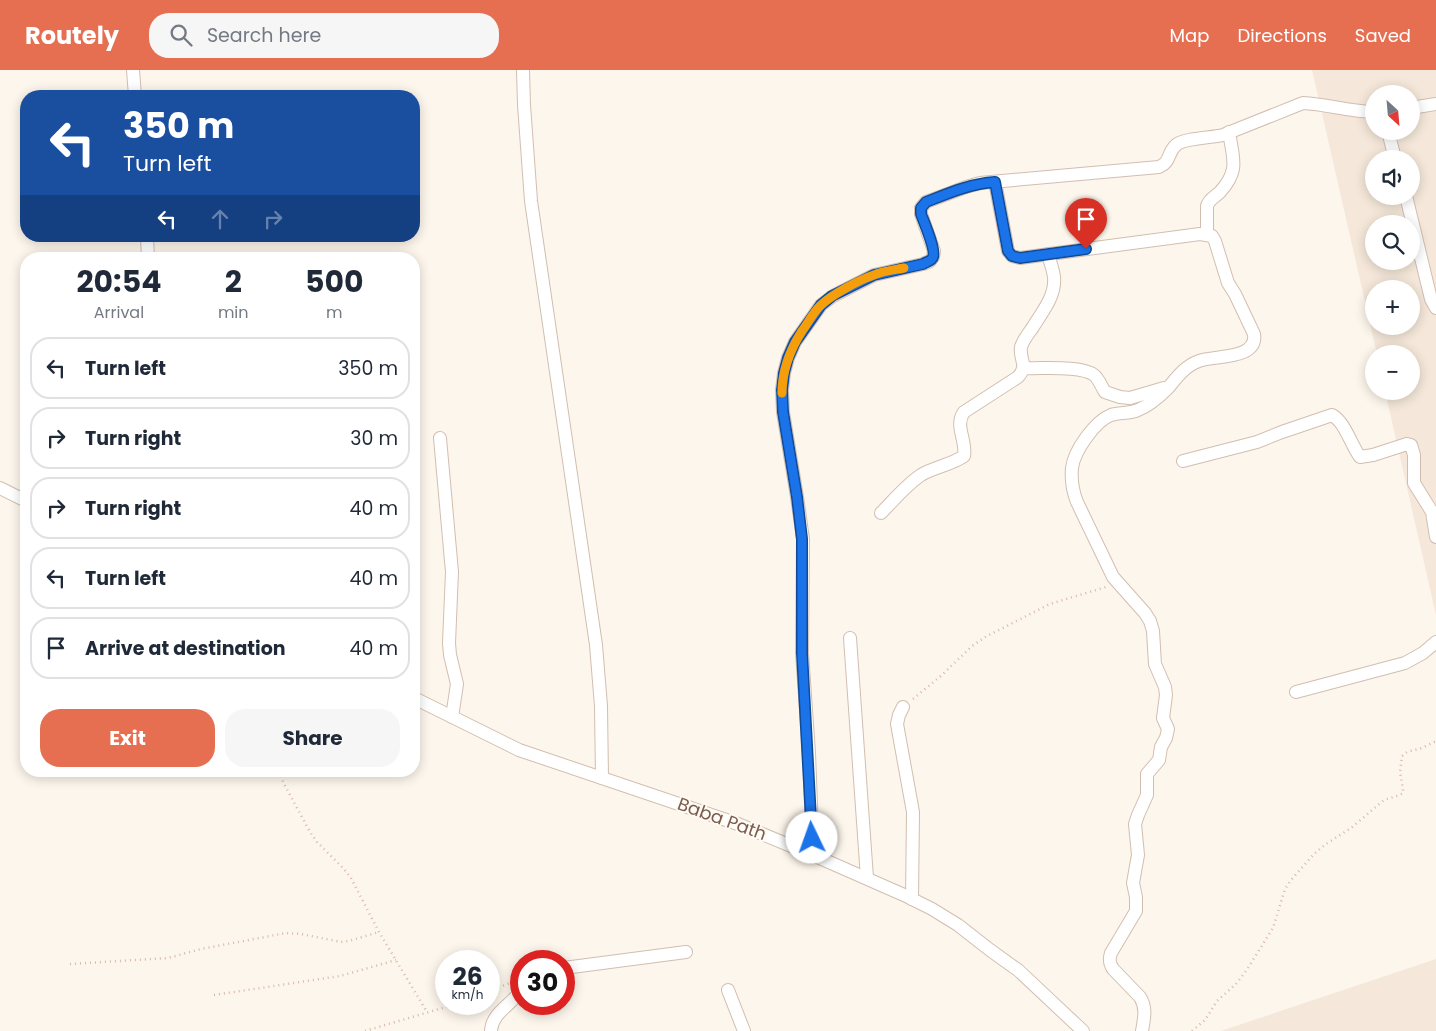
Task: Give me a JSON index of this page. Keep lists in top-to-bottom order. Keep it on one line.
{"streets":{"street":["Baba Path"]},"north":"bottom right","page":{"header":"Routely","search":"Search here","nav":["Map","Directions","Saved"],"map_buttons":["+","−"],"turn":["350 m","Turn left"],"eta":["20:54","Arrival","2","min","500","m"],"list":[{"name":"Turn left","value":"350 m"},{"name":"Turn right","value":"30 m"},{"name":"Turn right","value":"40 m"},{"name":"Turn left","value":"40 m"},{"name":"Arrive at destination","value":"40 m"}],"buttons":["Exit","Share"],"speed":"26 km/h","limit":"30"}}
